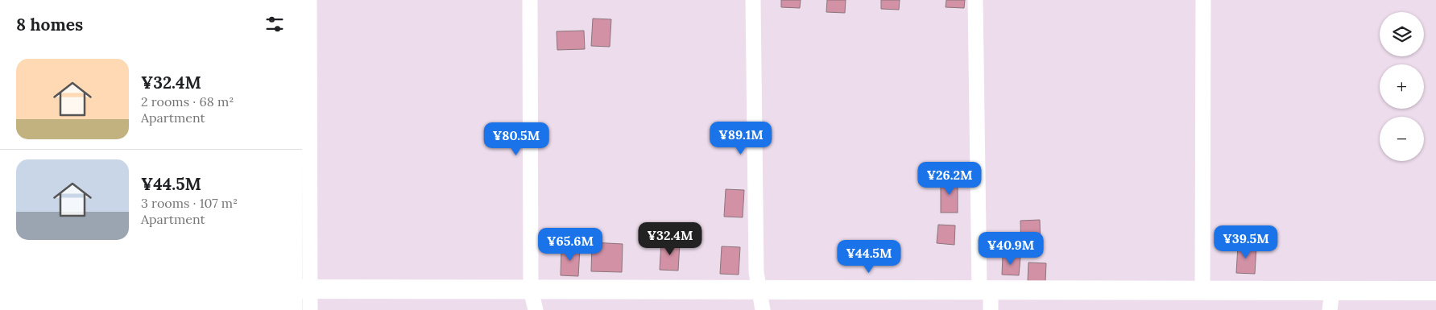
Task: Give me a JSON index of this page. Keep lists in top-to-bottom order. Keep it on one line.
{"page":{"heading":"8 homes","map_buttons":["+","−"],"list":[{"name":"¥32.4M","note":"2 rooms · 68 m² · Apartment"},{"name":"¥44.5M","note":"3 rooms · 107 m² · Apartment"}],"price":["¥89.1M","¥80.5M","¥26.2M","¥32.4M","¥39.5M","¥65.6M","¥40.9M","¥44.5M"]}}
